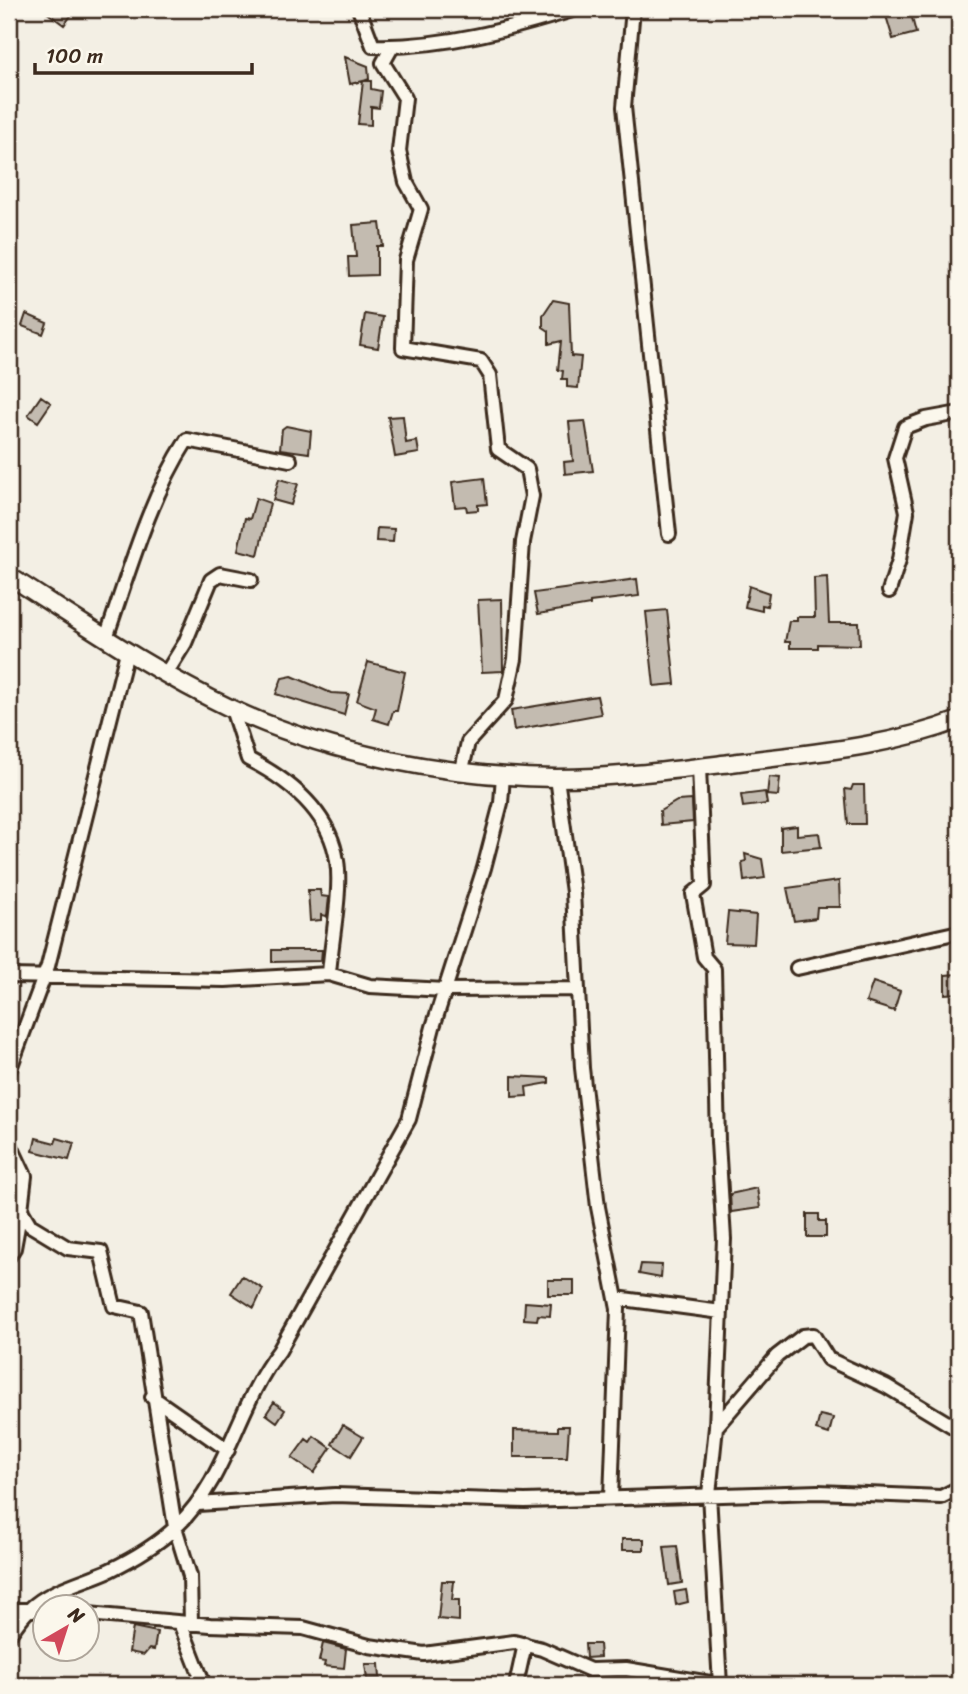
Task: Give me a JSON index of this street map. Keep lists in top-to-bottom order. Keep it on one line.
{"scale_bar":"100 m","north":"top right"}
